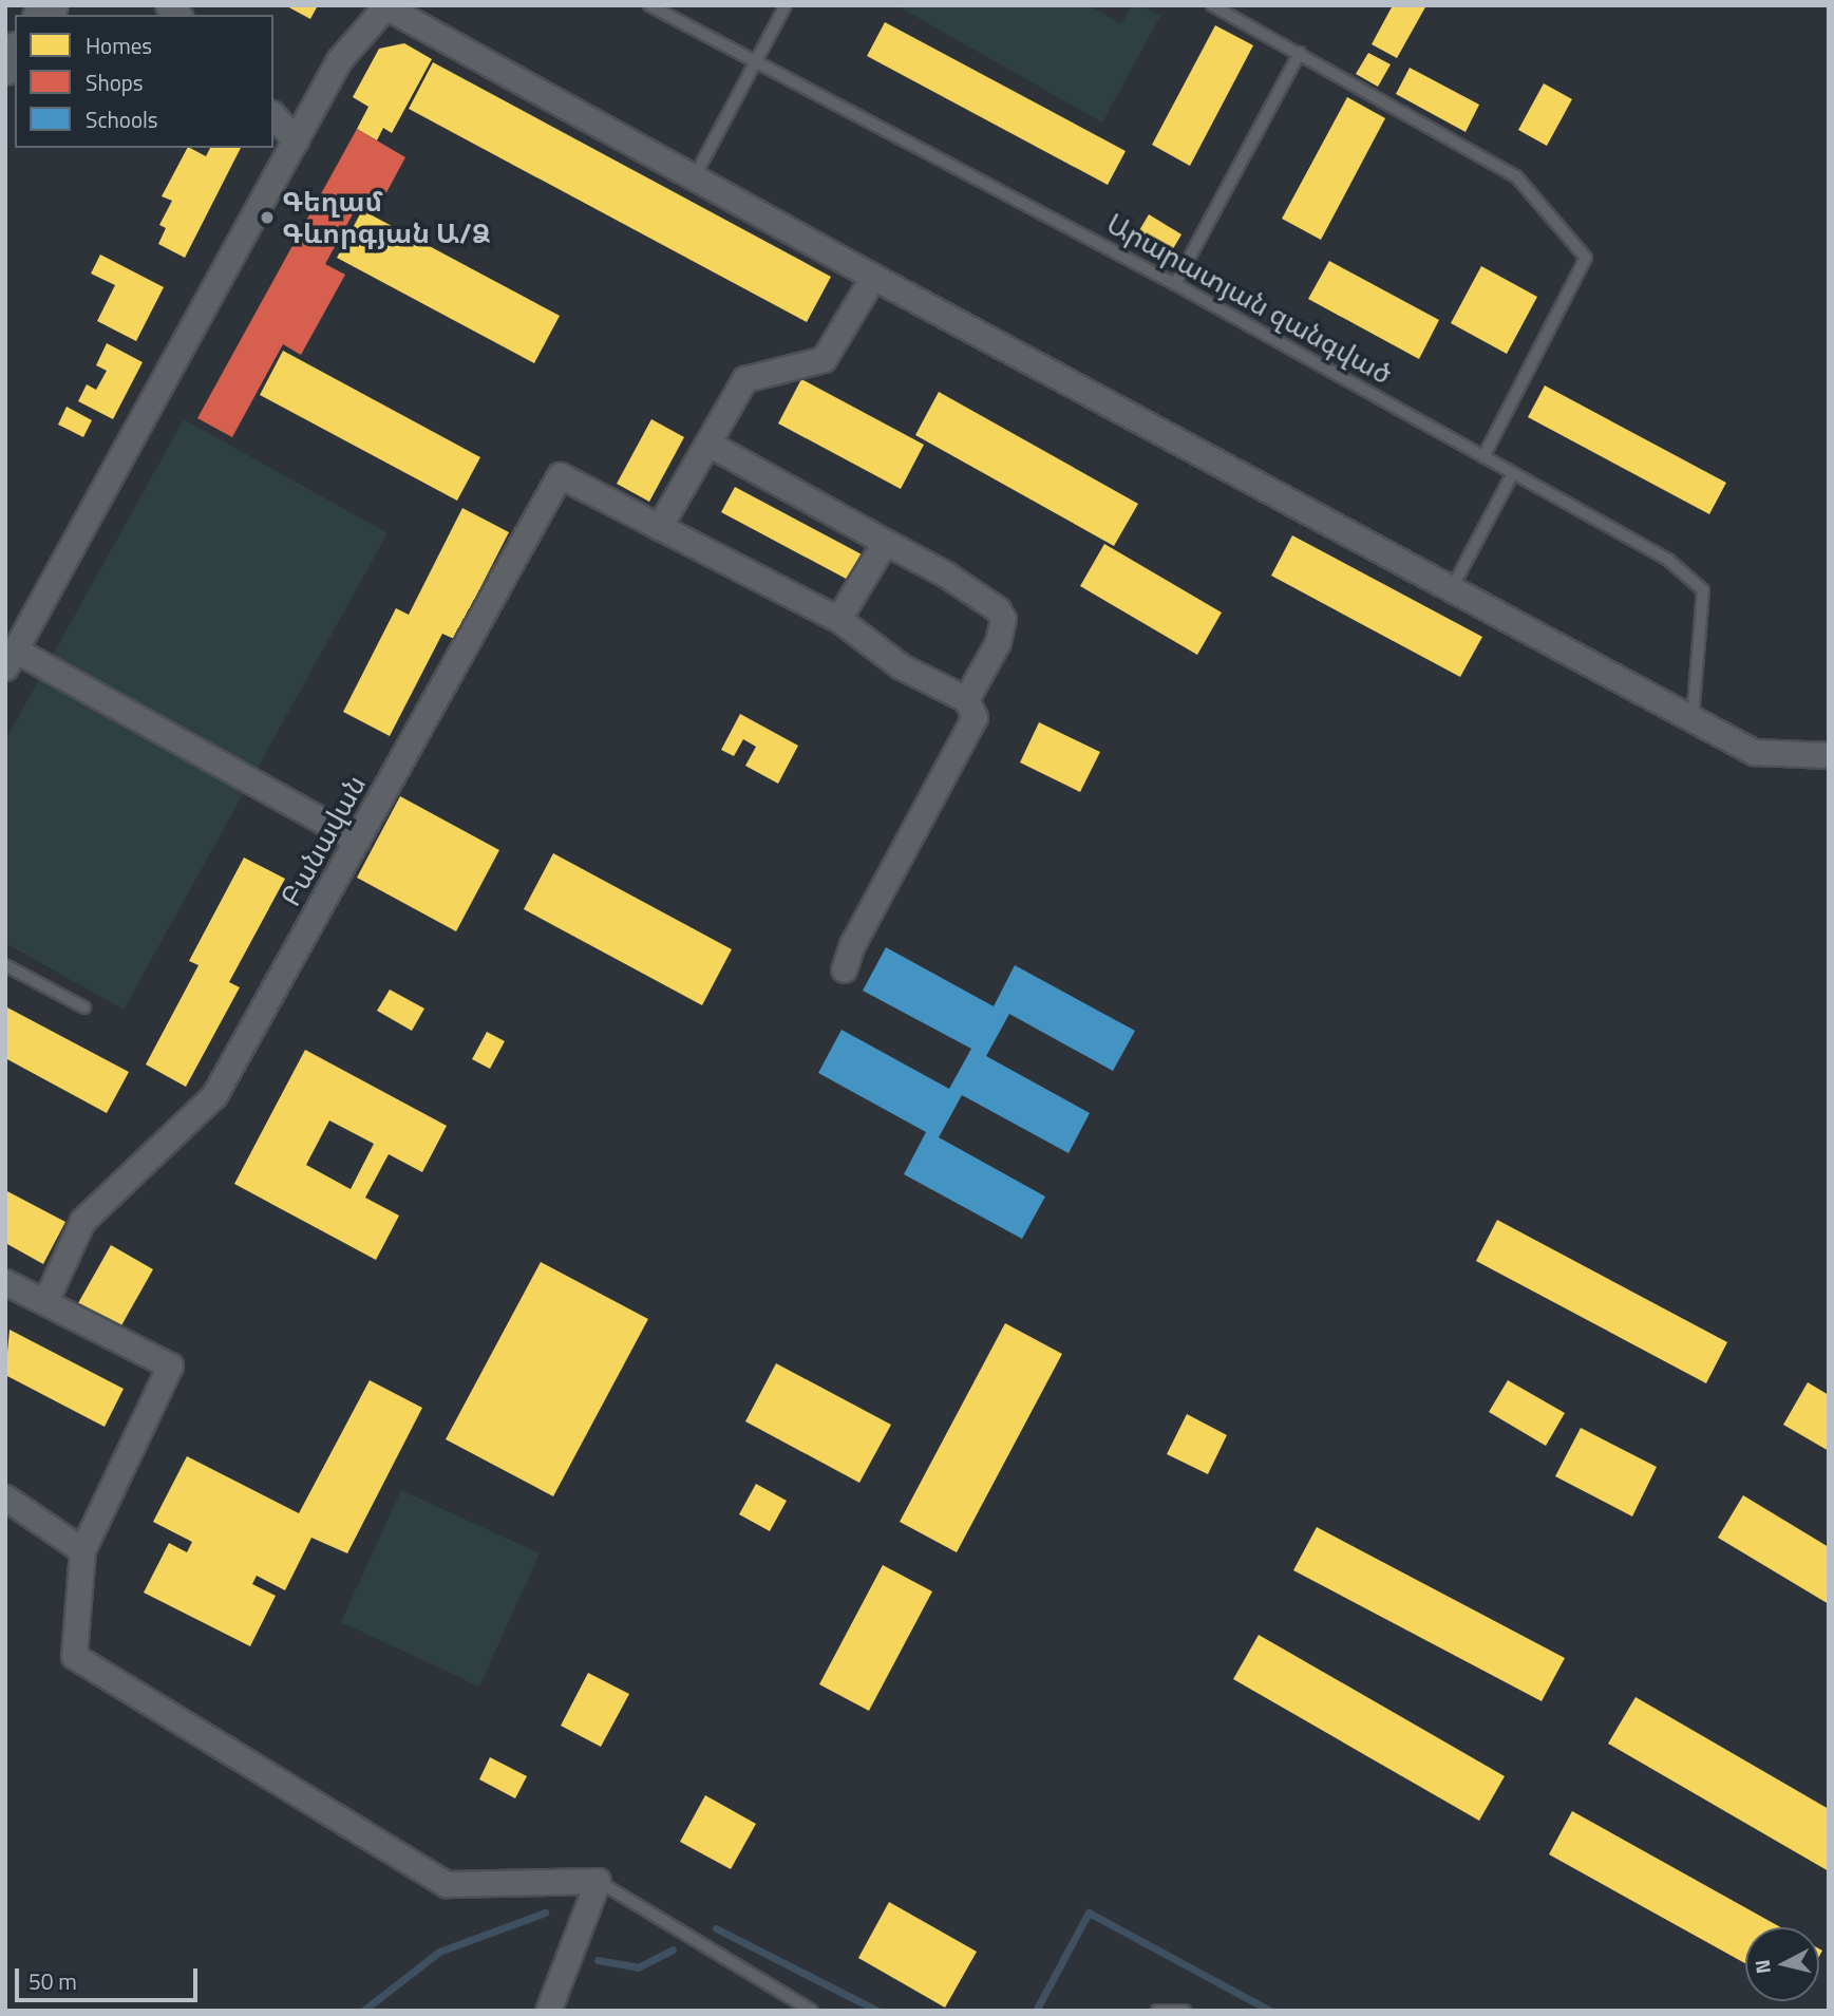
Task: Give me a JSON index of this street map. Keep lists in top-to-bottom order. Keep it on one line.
{"streets":{"street":["Բանավան"],"lane":["Արարատյան զանգված"]},"places":["Գեղամ Գևորգյան Ա/Ձ"],"legend":["Homes","Shops","Schools"],"scale_bar":"50 m","north":"left"}
